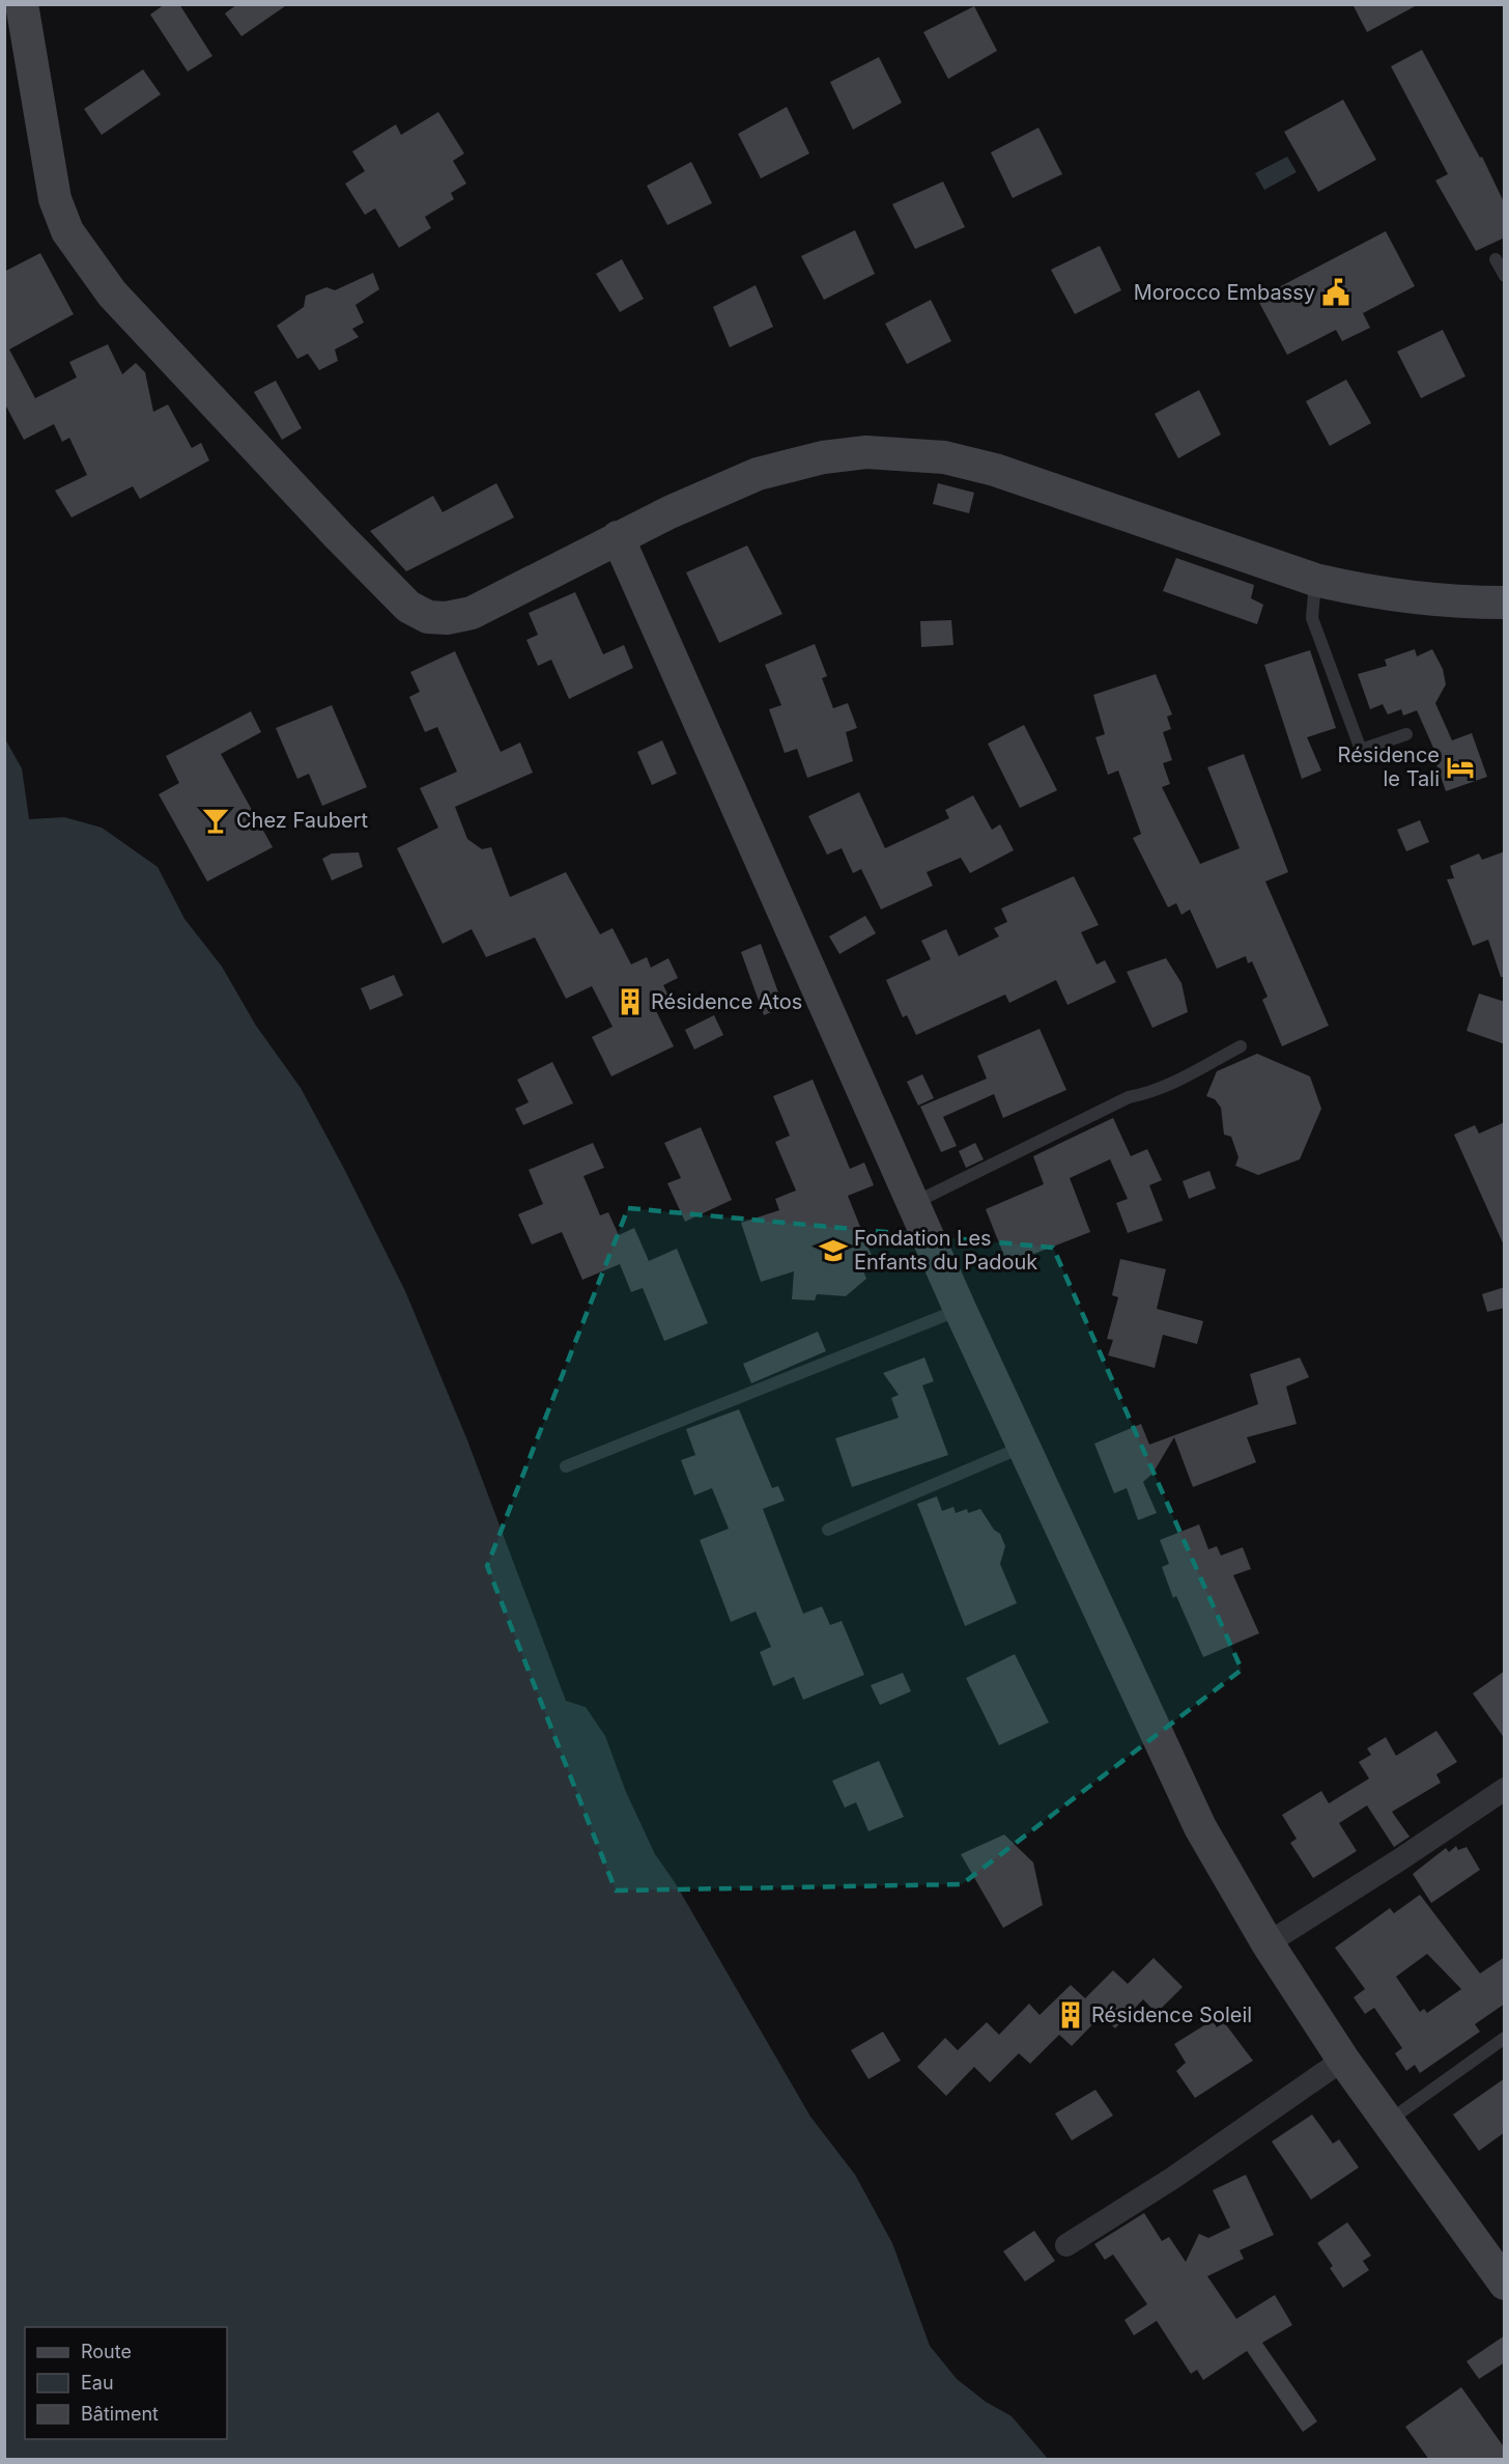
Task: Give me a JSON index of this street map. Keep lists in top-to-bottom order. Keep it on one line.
{"places":{"public building":["Morocco Embassy"],"hotel":["Résidence le Tali"],"bar":["Chez Faubert"],"building":["Résidence Atos","Résidence Soleil"],"school or university":["Fondation Les Enfants du Padouk"]},"legend":["Route","Eau","Bâtiment"]}
